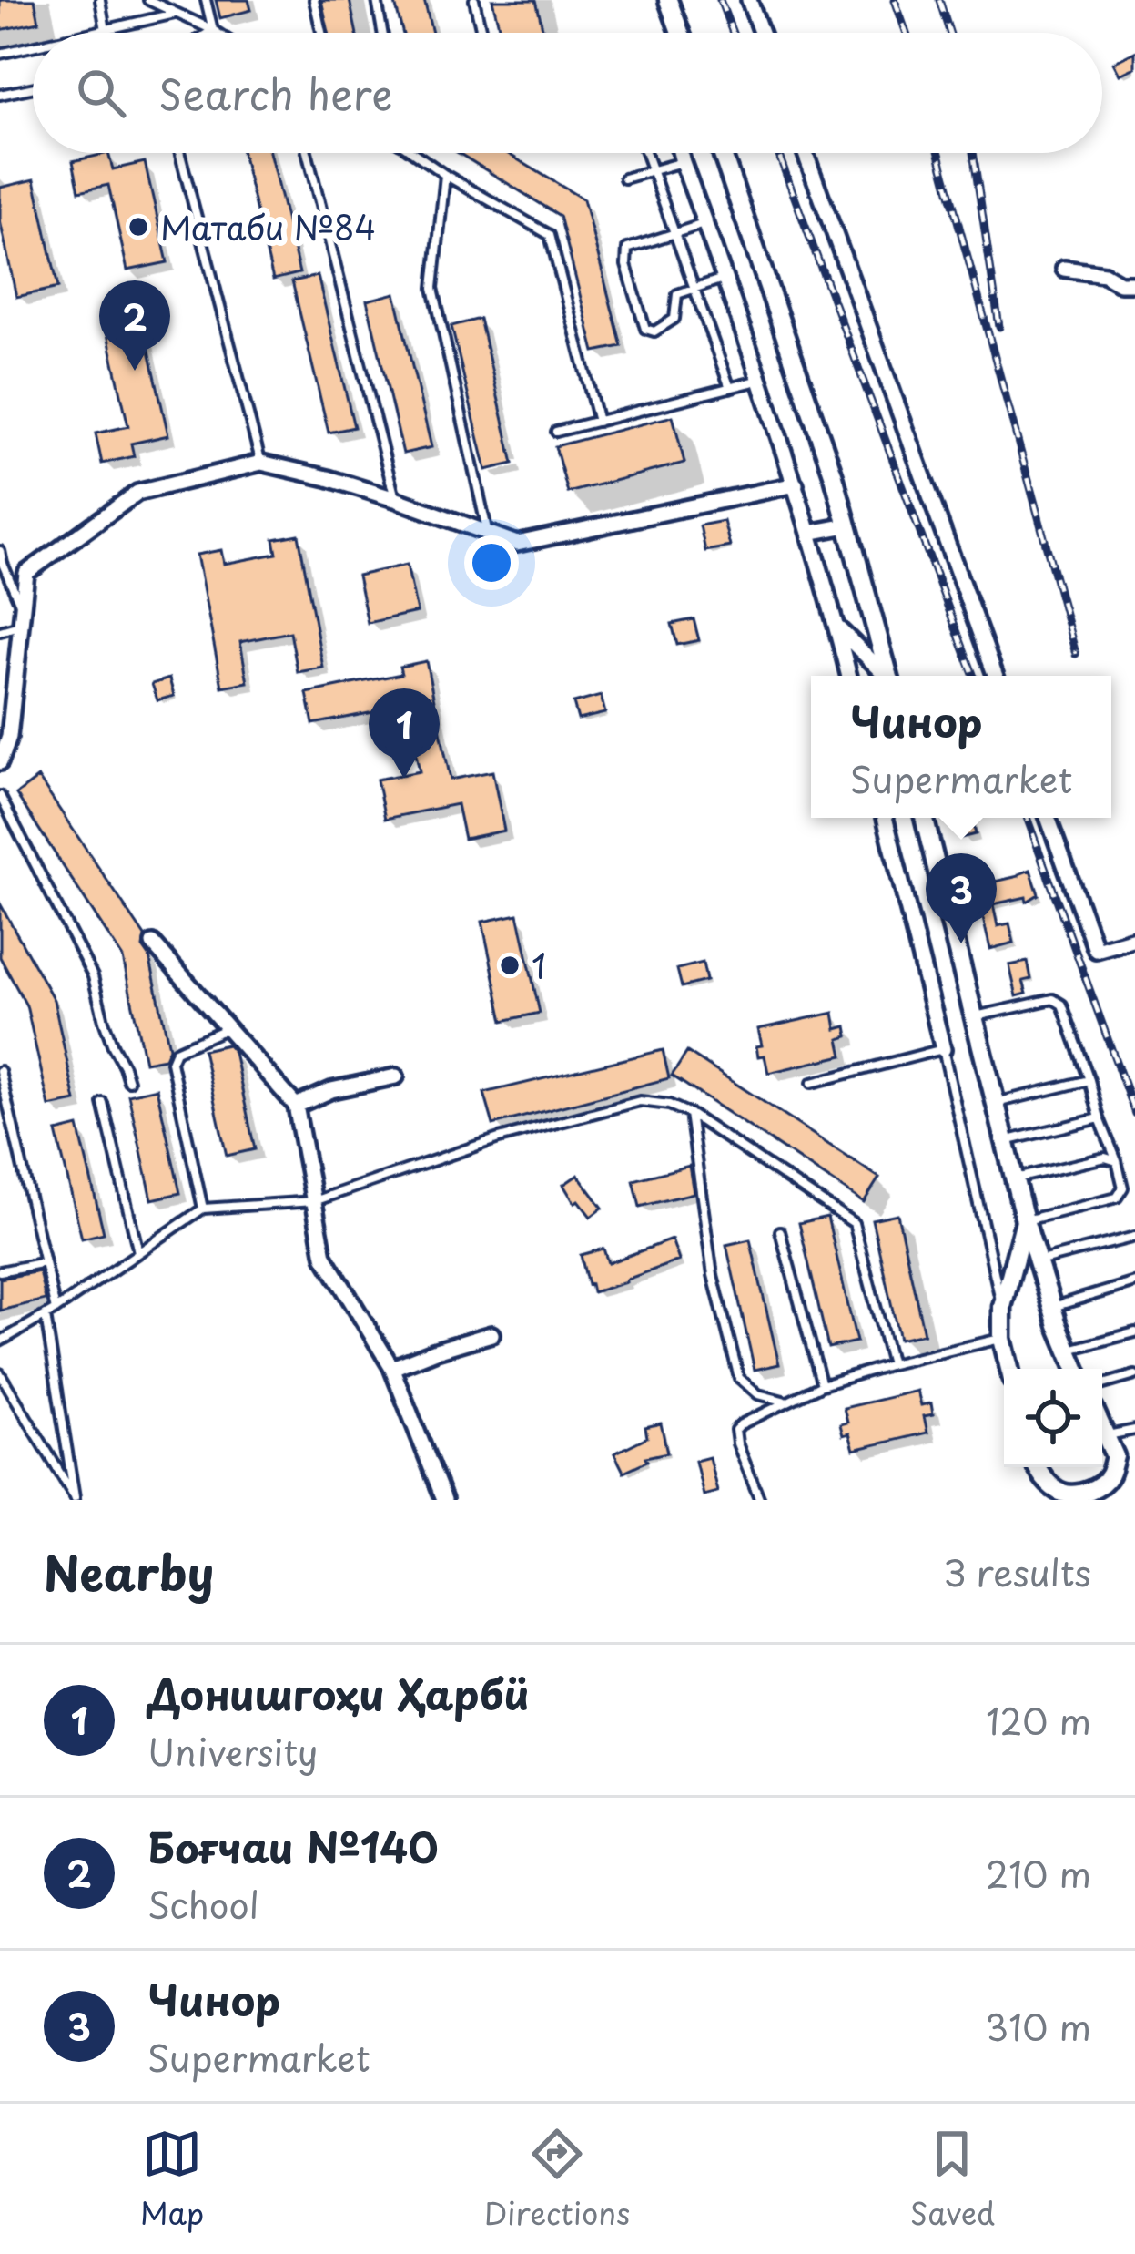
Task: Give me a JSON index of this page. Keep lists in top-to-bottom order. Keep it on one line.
{"places":["Матаби №84","1"],"page":{"search":"Search here","pins":["2","1","3"],"popup":["Чинор","Supermarket"],"heading":["Nearby","3 results"],"list":[{"mark":"1","name":"Донишгоҳи Ҳарбӣ","note":"University","value":"120 m"},{"mark":"2","name":"Боғчаи №140","note":"School","value":"210 m"},{"mark":"3","name":"Чинор","note":"Supermarket","value":"310 m"}],"nav":["Map","Directions","Saved"]}}
